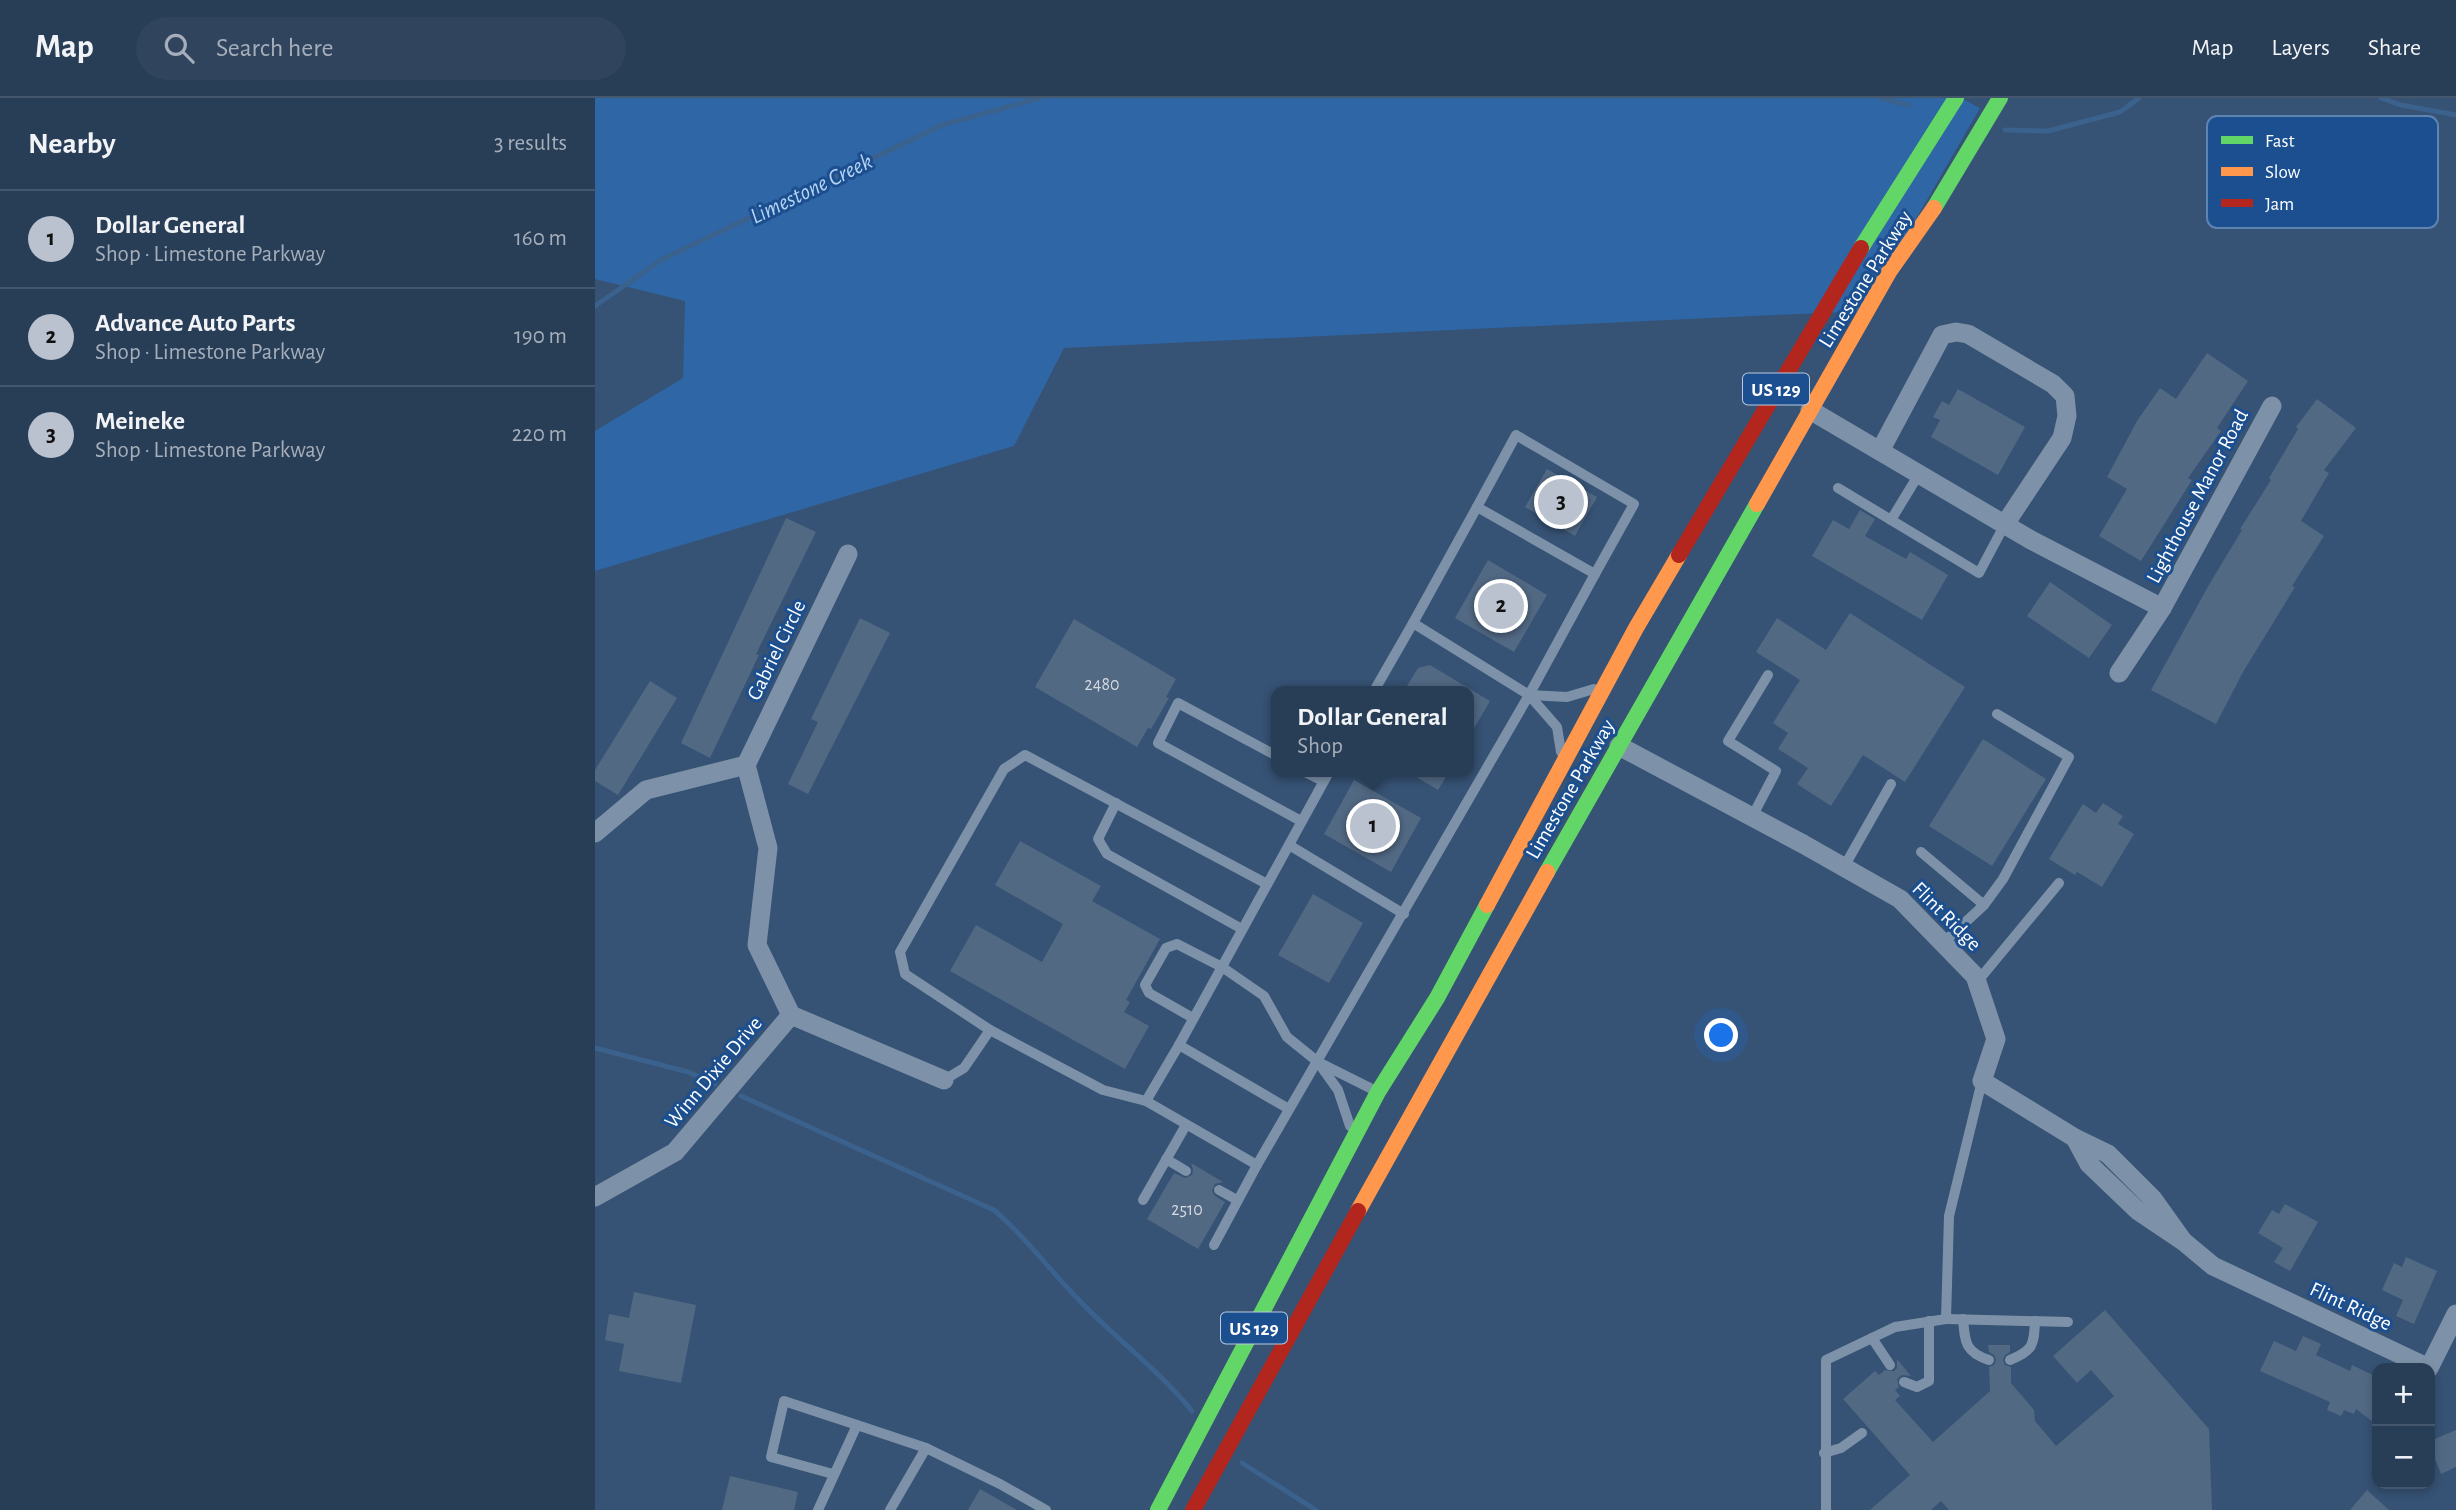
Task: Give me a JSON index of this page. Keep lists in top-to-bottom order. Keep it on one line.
{"streets":{"main road":["Limestone Parkway","US 129"],"street":["Lighthouse Manor Road","Gabriel Circle","Flint Ridge","Winn Dixie Drive"]},"crossings":[["Limestone Parkway","Lighthouse Manor Road"],["Limestone Parkway","Flint Ridge"]],"water":["Limestone Creek"],"house_numbers":["2480","2510"],"legend":["Fast","Slow","Jam"],"page":{"header":"Map","search":"Search here","nav":["Map","Layers","Share"],"heading":["Nearby","3 results"],"list":[{"mark":"1","name":"Dollar General","note":"Shop · Limestone Parkway","value":"160 m"},{"mark":"2","name":"Advance Auto Parts","note":"Shop · Limestone Parkway","value":"190 m"},{"mark":"3","name":"Meineke","note":"Shop · Limestone Parkway","value":"220 m"}],"pins":["3","2","1"],"popup":["Dollar General","Shop"],"map_buttons":["+","−"]}}
